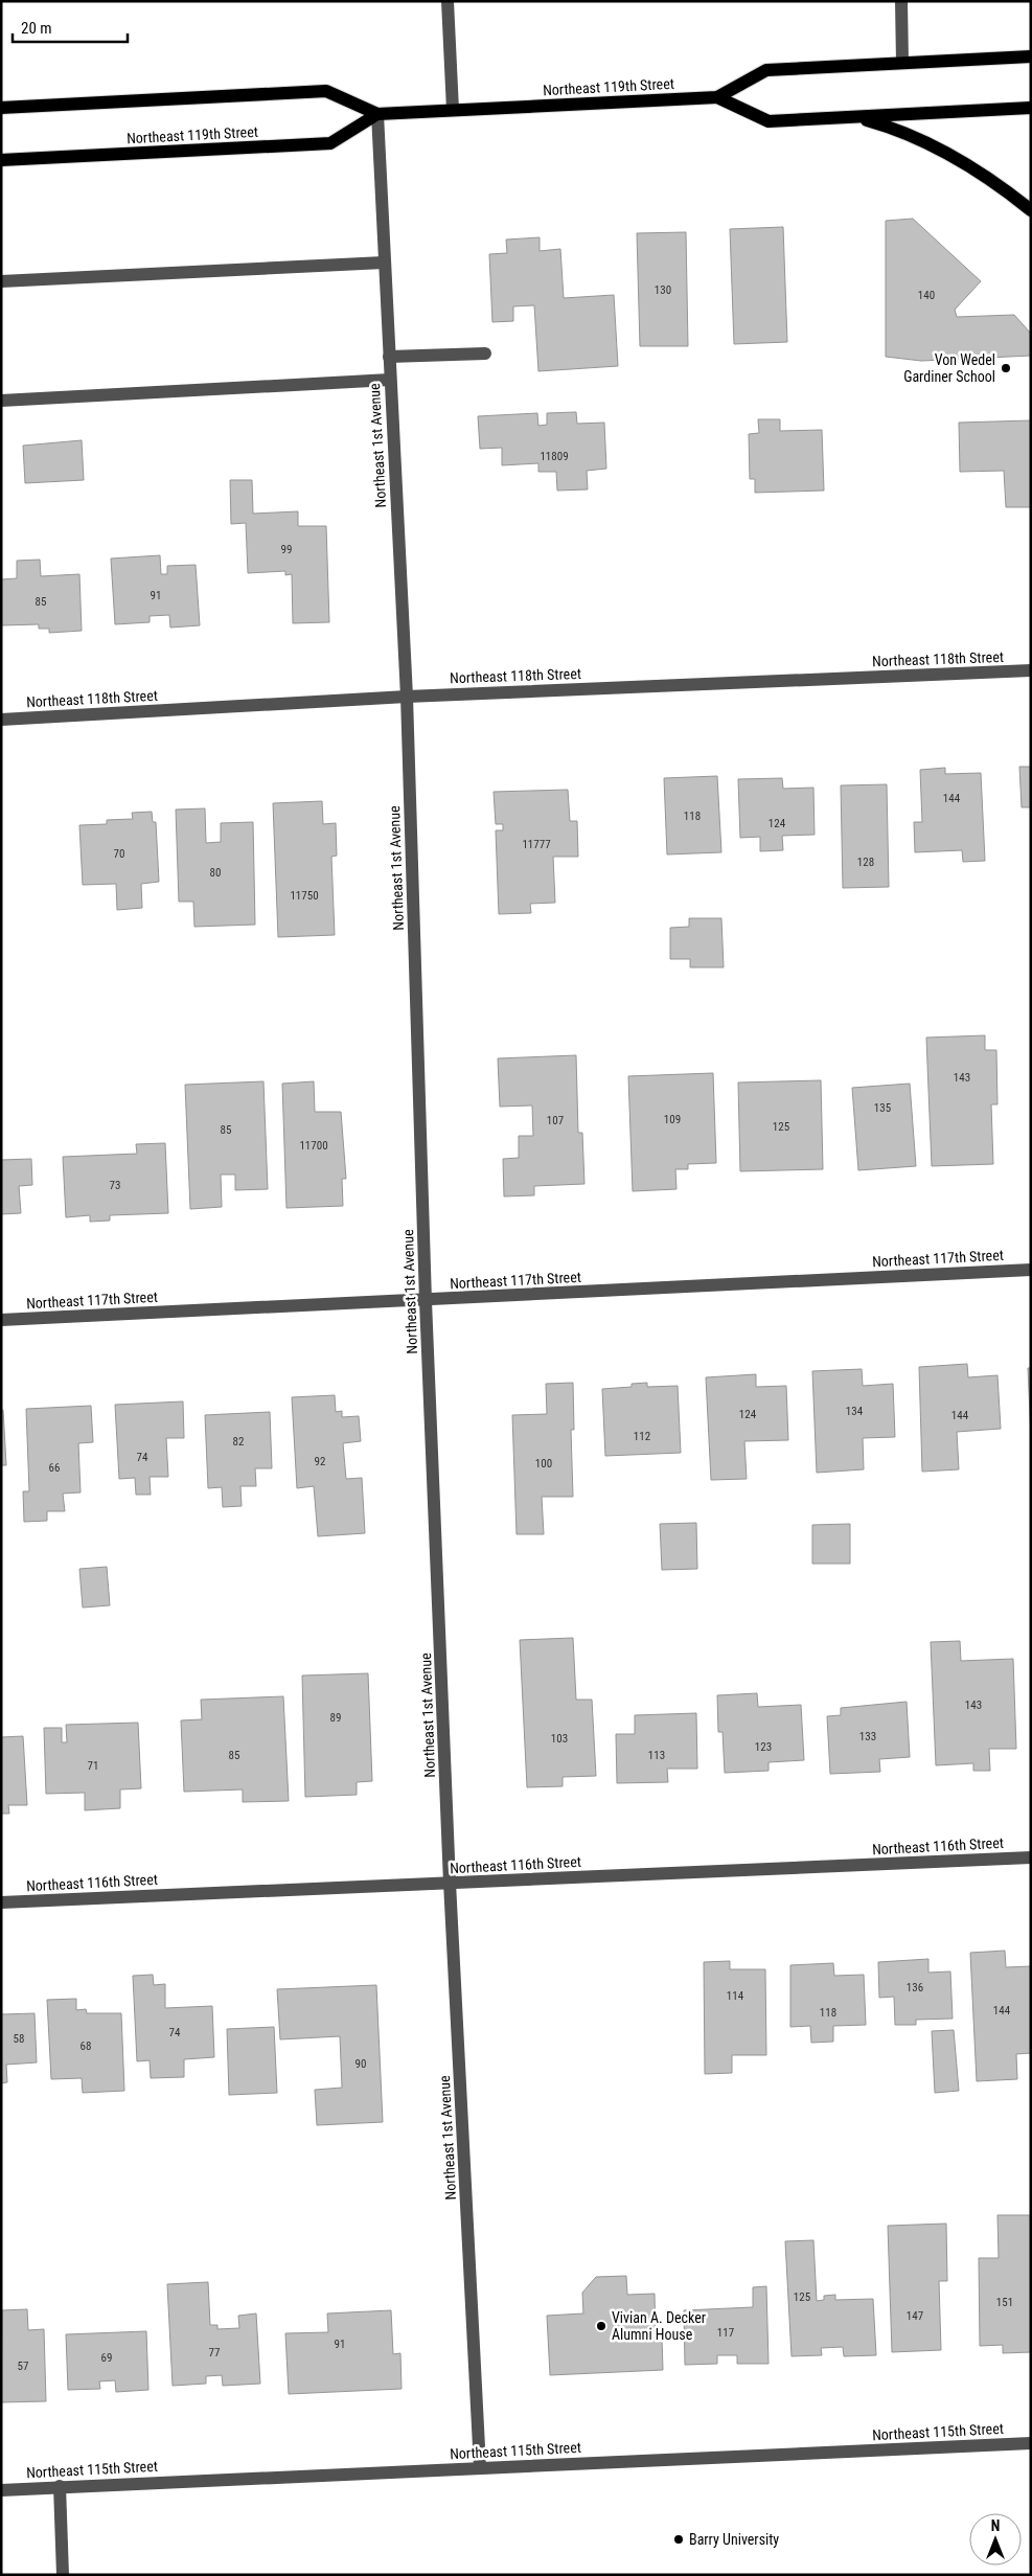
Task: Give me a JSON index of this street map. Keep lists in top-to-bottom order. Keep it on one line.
{"streets":{"main road":["Northeast 119th Street"],"street":["Northeast 1st Avenue","Northeast 118th Street","Northeast 117th Street","Northeast 116th Street","Northeast 115th Street"]},"crossings":[["Northeast 119th Street","Northeast 1st Avenue"],["Northeast 1st Avenue","Northeast 118th Street"],["Northeast 1st Avenue","Northeast 117th Street"],["Northeast 1st Avenue","Northeast 116th Street"],["Northeast 1st Avenue","Northeast 115th Street"]],"places":["Von Wedel Gardiner School","Vivian A. Decker Alumni House","Barry University"],"house_numbers":["130","140","11809","99","91","85","144","118","124","11777","70","128","80","11750","143","135","109","107","125","85","11700","73","134","124","144","112","82","74","92","100","66","143","89","133","103","123","85","113","71","136","114","144","118","74","58","68","90","125","151","147","117","91","77","69","57"],"scale_bar":"20 m","north":"top"}
